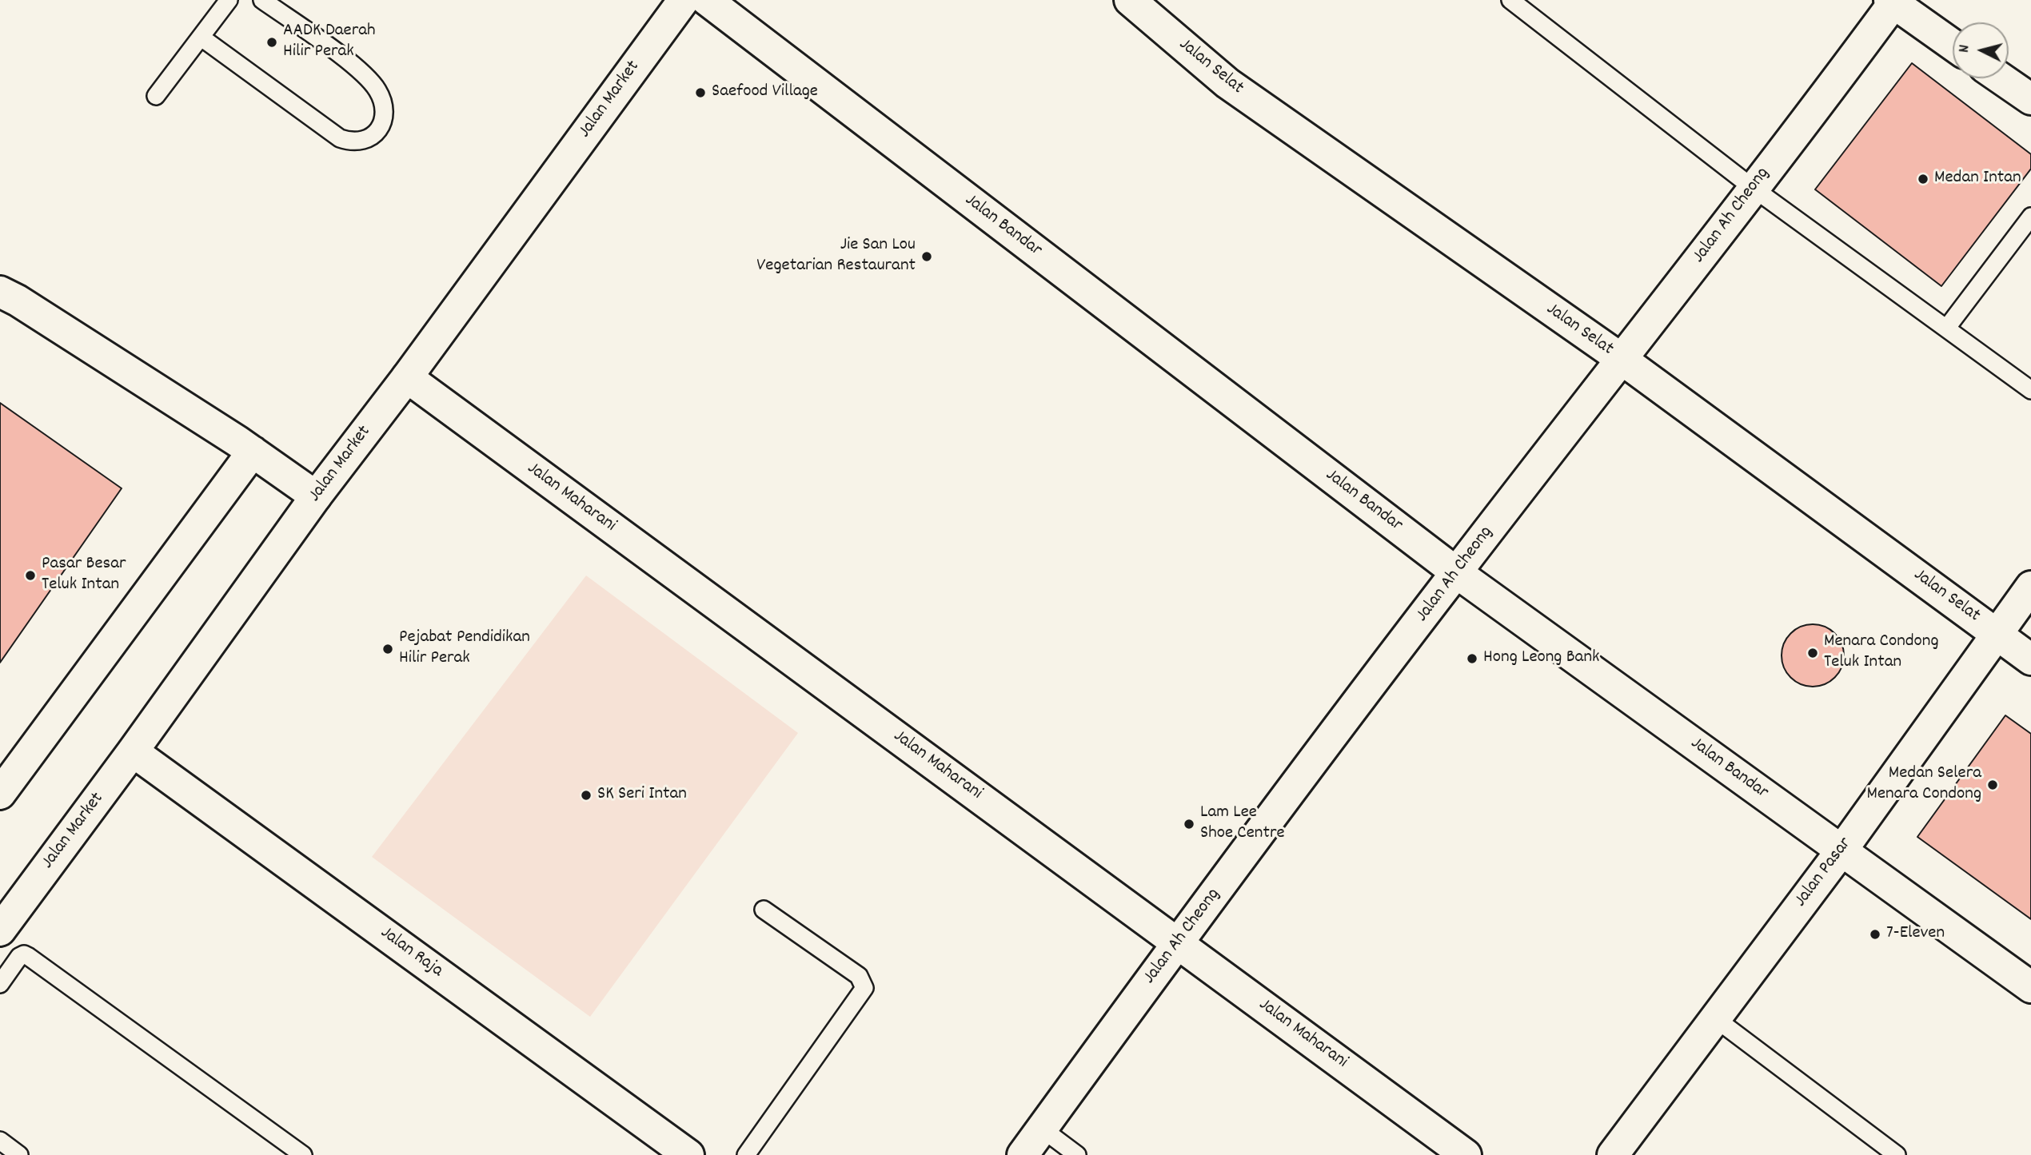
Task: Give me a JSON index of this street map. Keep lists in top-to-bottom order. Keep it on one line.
{"streets":{"street":["Jalan Selat","Jalan Market","Jalan Ah Cheong","Jalan Bandar","Jalan Maharani","Jalan Pasar","Jalan Raja"]},"crossings":[["Jalan Selat","Jalan Ah Cheong"],["Jalan Selat","Jalan Pasar"],["Jalan Market","Jalan Maharani"],["Jalan Market","Jalan Raja"],["Jalan Ah Cheong","Jalan Bandar"],["Jalan Ah Cheong","Jalan Maharani"],["Jalan Bandar","Jalan Pasar"]],"places":["AADK Daerah Hilir Perak","Saefood Village","Medan Intan","Jie San Lou Vegetarian Restaurant","Pasar Besar Teluk Intan","Pejabat Pendidikan Hilir Perak","Menara Condong Teluk Intan","Hong Leong Bank","Medan Selera Menara Condong","SK Seri Intan","Lam Lee Shoe Centre","7-Eleven"],"north":"left"}
